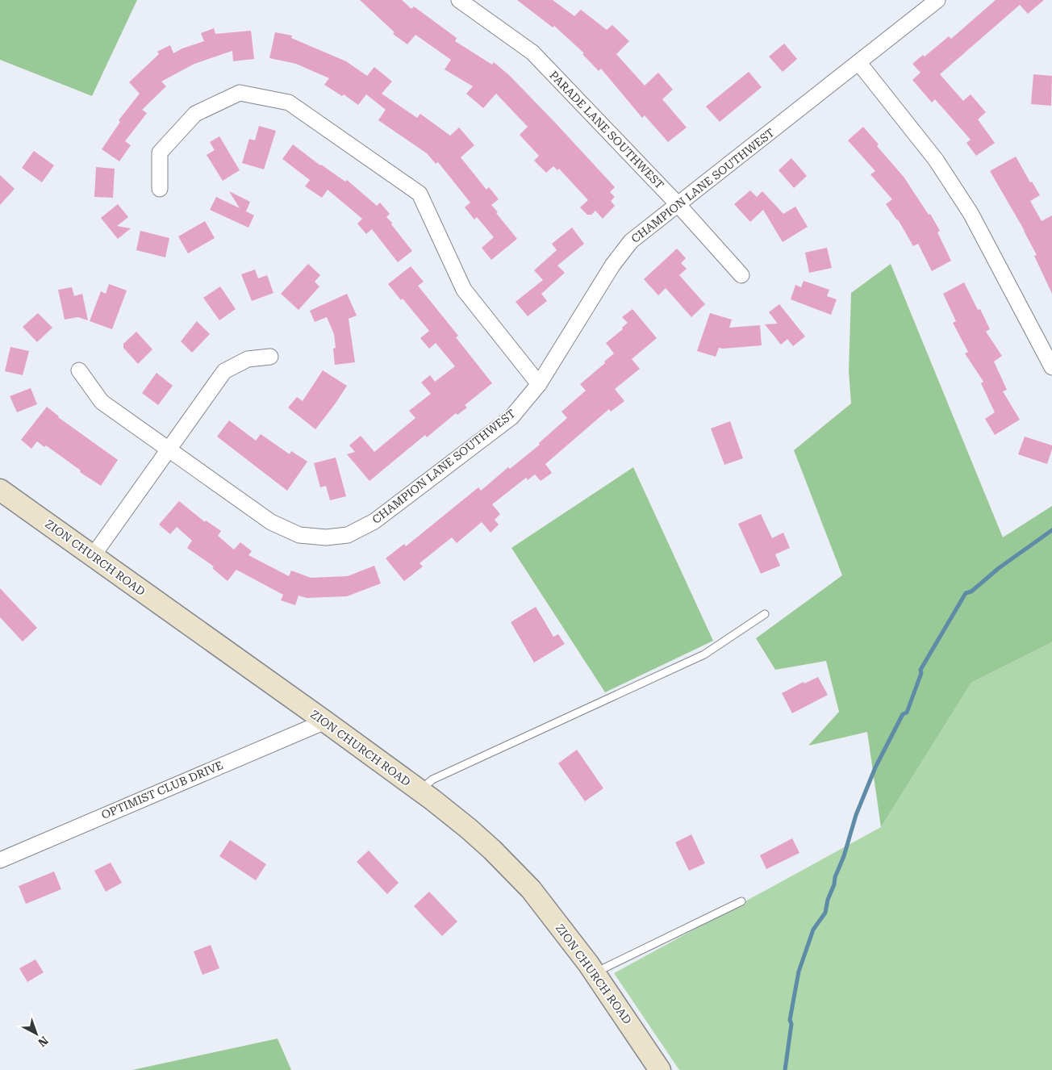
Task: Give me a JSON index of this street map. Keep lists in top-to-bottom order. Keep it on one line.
{"streets":{"street":["PARADE LANE SOUTHWEST","CHAMPION LANE SOUTHWEST","ZION CHURCH ROAD","OPTIMIST CLUB DRIVE"]},"crossings":[["PARADE LANE SOUTHWEST","CHAMPION LANE SOUTHWEST"],["ZION CHURCH ROAD","OPTIMIST CLUB DRIVE"]],"north":"bottom right"}
